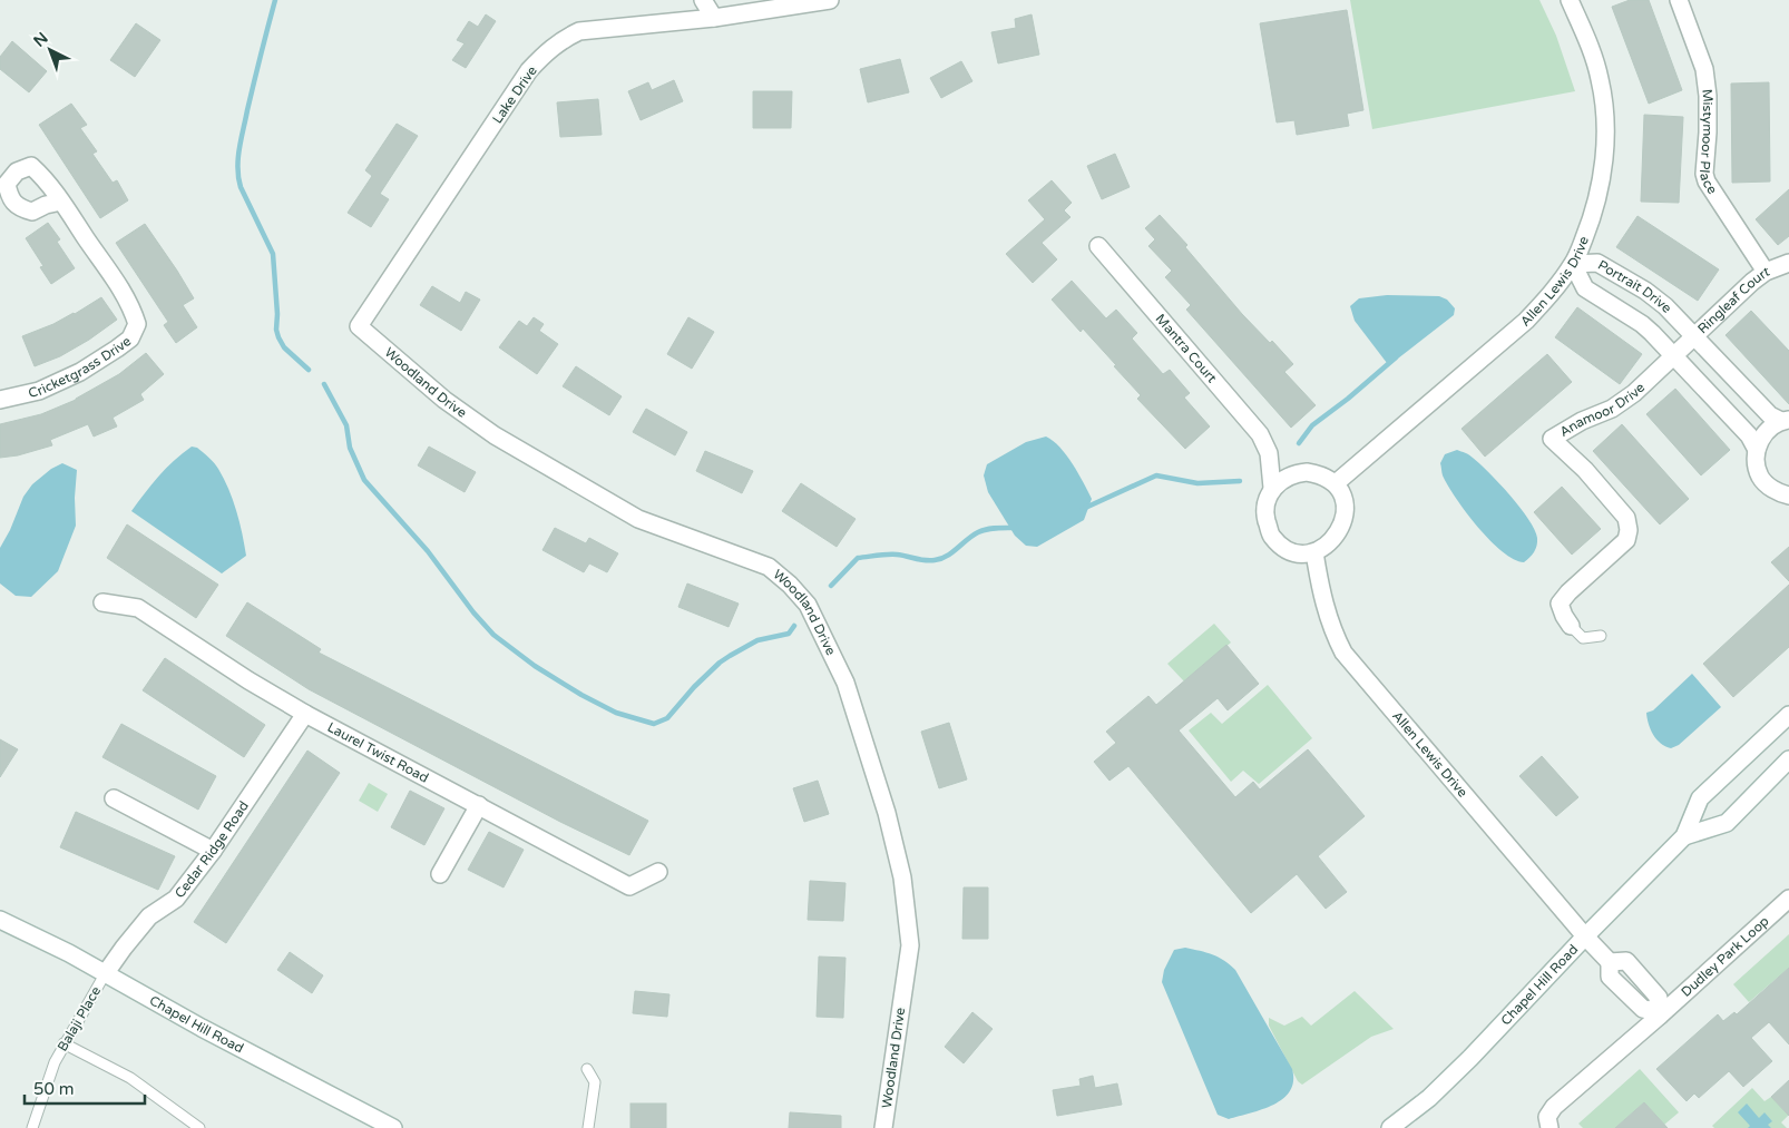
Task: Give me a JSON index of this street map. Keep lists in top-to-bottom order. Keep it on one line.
{"streets":{"street":["Lake Drive","Mistymoor Place","Allen Lewis Drive","Portrait Drive","Ringleaf Court","Mantra Court","Cricketgrass Drive","Woodland Drive","Anamoor Drive","Laurel Twist Road","Cedar Ridge Road","Dudley Park Loop","Chapel Hill Road"],"lane":["Balaji Place"]},"crossings":[["Lake Drive","Woodland Drive"],["Mistymoor Place","Ringleaf Court"],["Allen Lewis Drive","Portrait Drive"],["Allen Lewis Drive","Mantra Court"],["Allen Lewis Drive","Chapel Hill Road"],["Portrait Drive","Ringleaf Court"],["Portrait Drive","Anamoor Drive"],["Ringleaf Court","Anamoor Drive"],["Laurel Twist Road","Cedar Ridge Road"],["Cedar Ridge Road","Chapel Hill Road"],["Cedar Ridge Road","Balaji Place"],["Chapel Hill Road","Balaji Place"]],"scale_bar":"50 m","north":"top left"}
